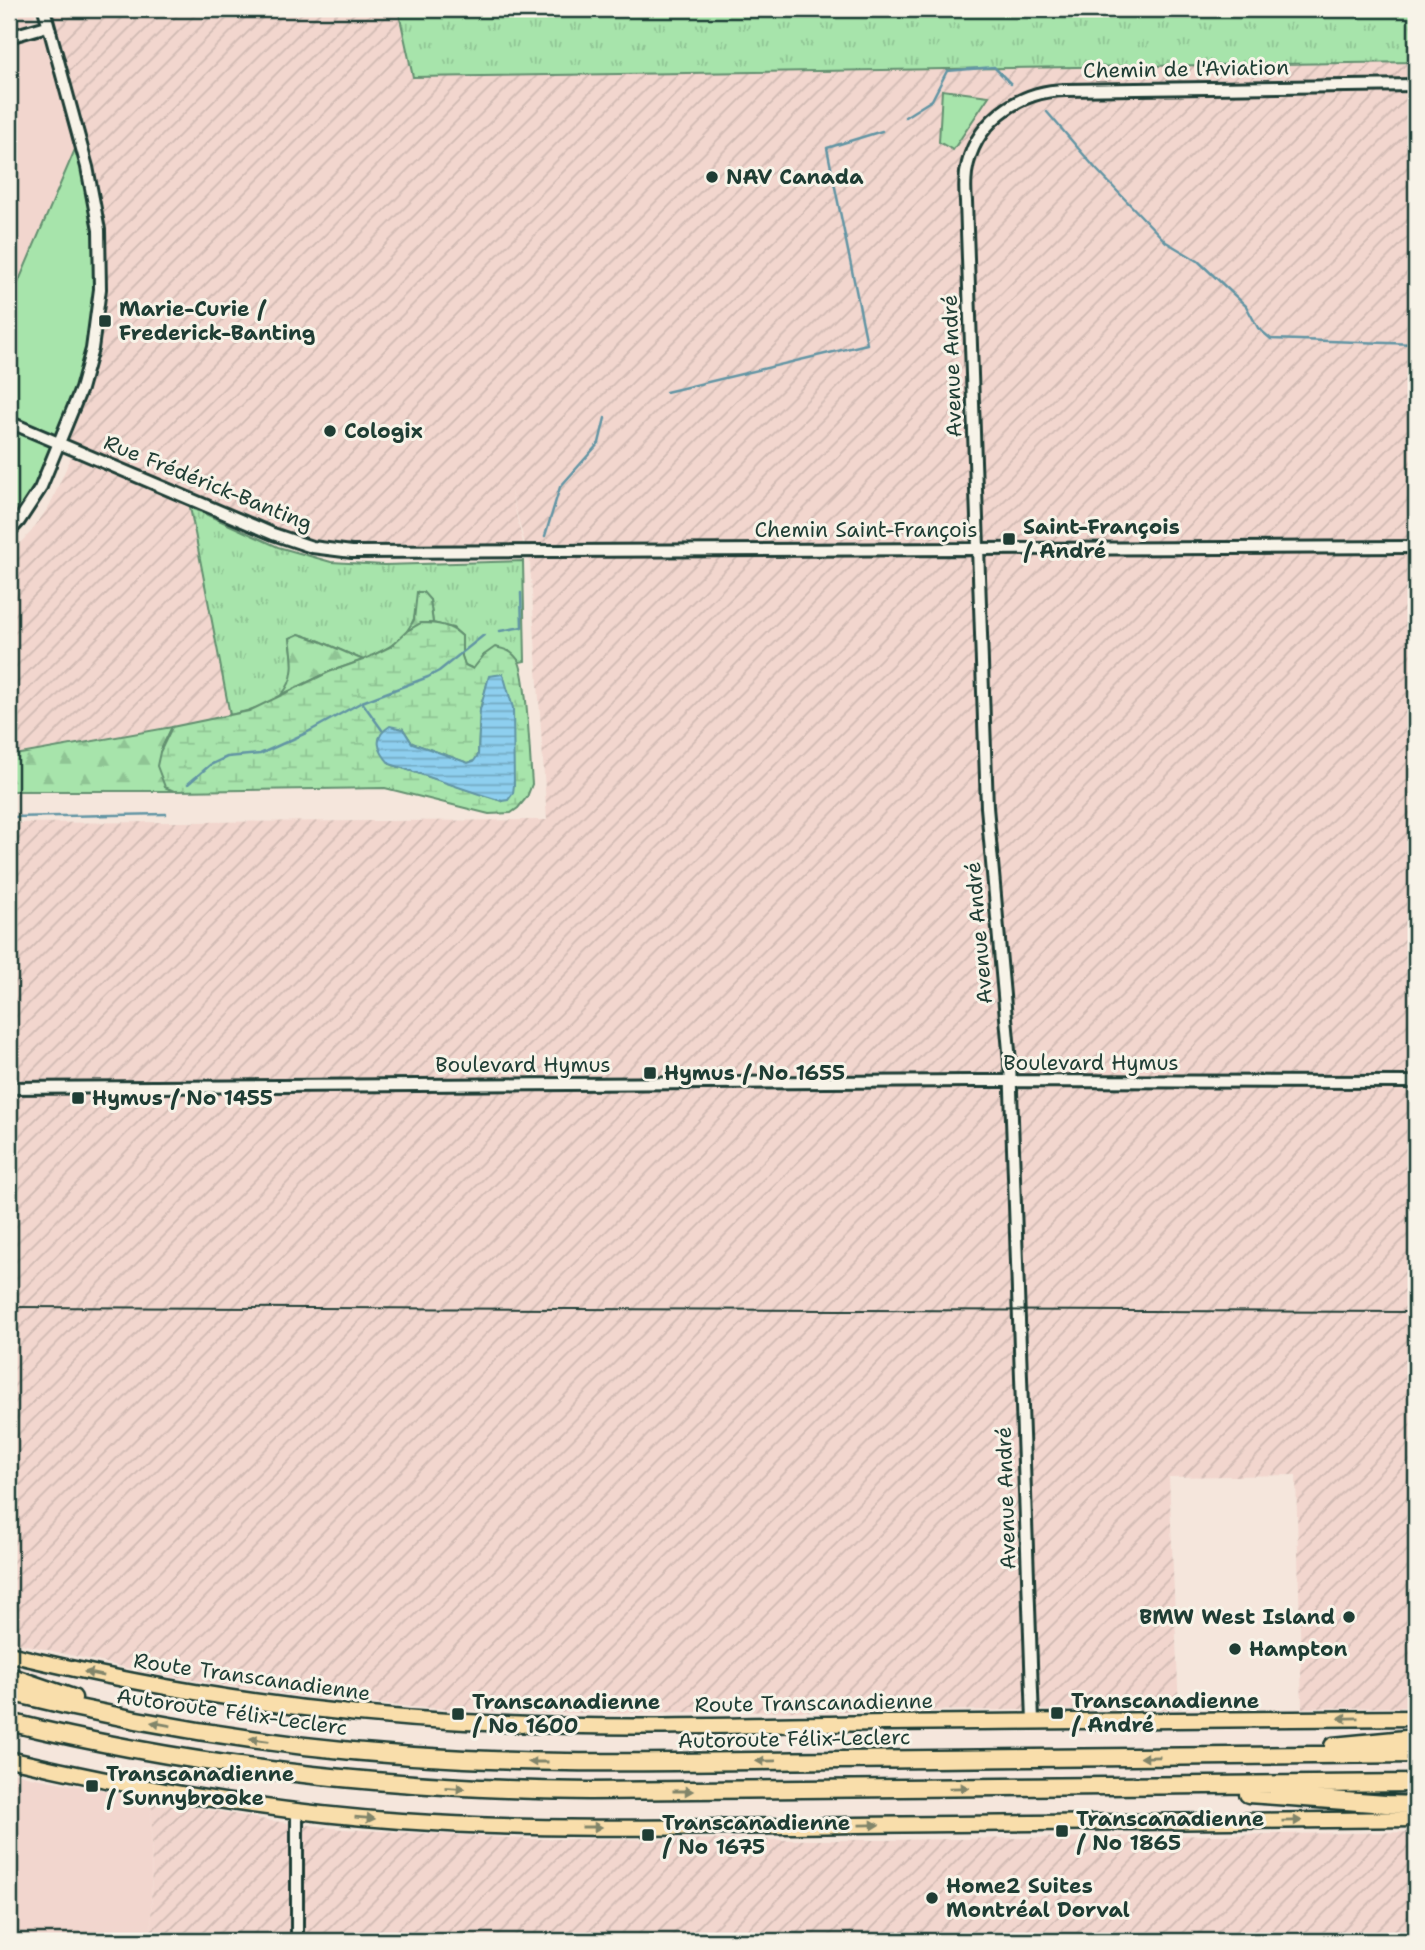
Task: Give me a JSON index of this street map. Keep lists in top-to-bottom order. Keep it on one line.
{"streets":{"highway":["Autoroute Félix-Leclerc"],"main road":["Route Transcanadienne"],"street":["Chemin de l'Aviation","Avenue André","Rue Frédérick-Banting","Chemin Saint-François","Boulevard Hymus"]},"crossings":[["Chemin de l'Aviation","Avenue André"],["Avenue André","Chemin Saint-François"],["Avenue André","Boulevard Hymus"],["Avenue André","Route Transcanadienne"],["Rue Frédérick-Banting","Chemin Saint-François"]],"places":{"other":["NAV Canada","Cologix","BMW West Island","Hampton","Home2 Suites Montréal Dorval"],"transit":["Marie-Curie / Frederick-Banting","Saint-François / André","Hymus / No 1655","Hymus / No 1455","Transcanadienne / André","Transcanadienne / No 1600","Transcanadienne / Sunnybrooke","Transcanadienne / No 1865","Transcanadienne / No 1675"]}}
